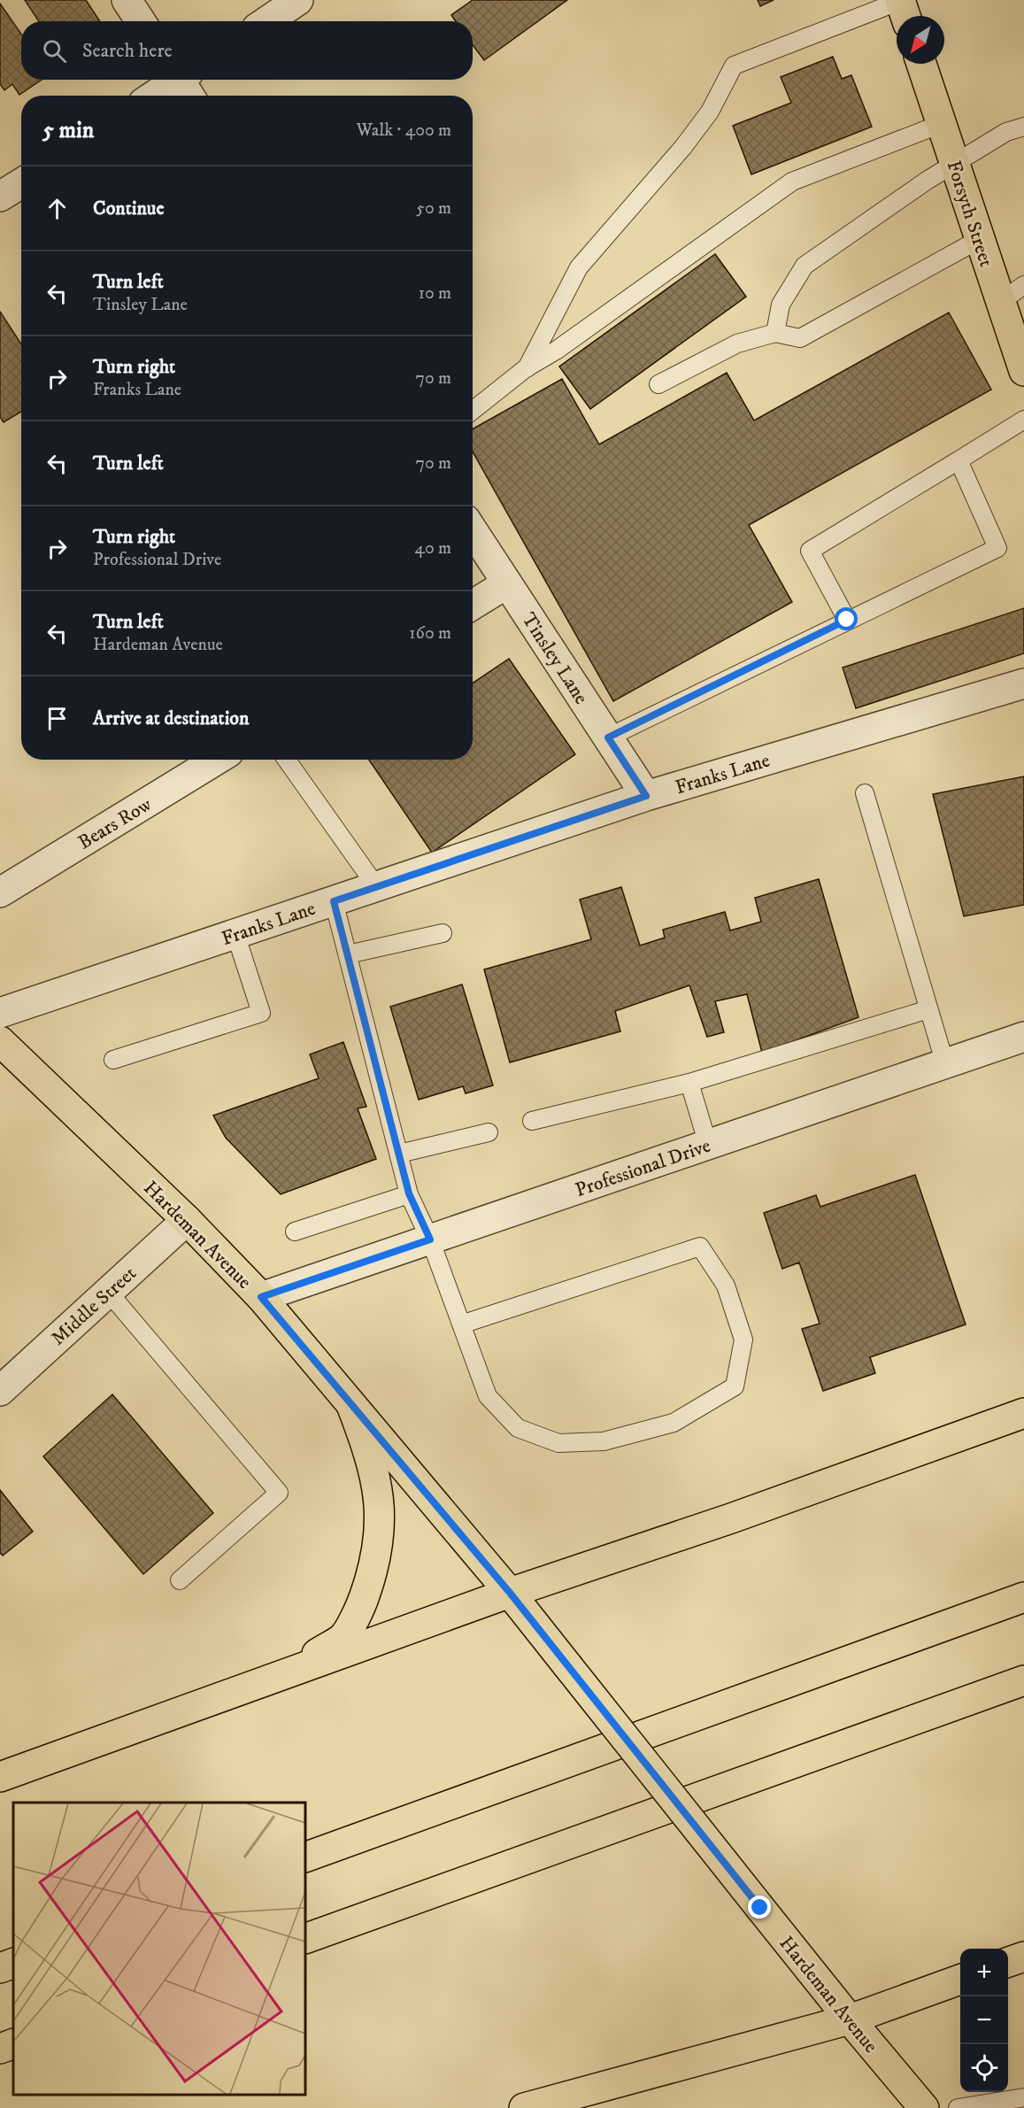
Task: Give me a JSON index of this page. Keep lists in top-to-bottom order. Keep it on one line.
{"streets":{"main road":["Forsyth Street","Hardeman Avenue"],"street":["Tinsley Lane","Franks Lane","Bears Row","Professional Drive","Middle Street"]},"crossings":[["Tinsley Lane","Franks Lane"],["Professional Drive","Hardeman Avenue"],["Hardeman Avenue","Middle Street"]],"north":"bottom left","page":{"search":"Search here","heading":["5 min","Walk · 400 m"],"list":[["Continue","50 m"],["Turn left","Tinsley Lane","10 m"],["Turn right","Franks Lane","70 m"],["Turn left","70 m"],["Turn right","Professional Drive","40 m"],["Turn left","Hardeman Avenue","160 m"],"Arrive at destination"],"map_buttons":["+","−"]}}
